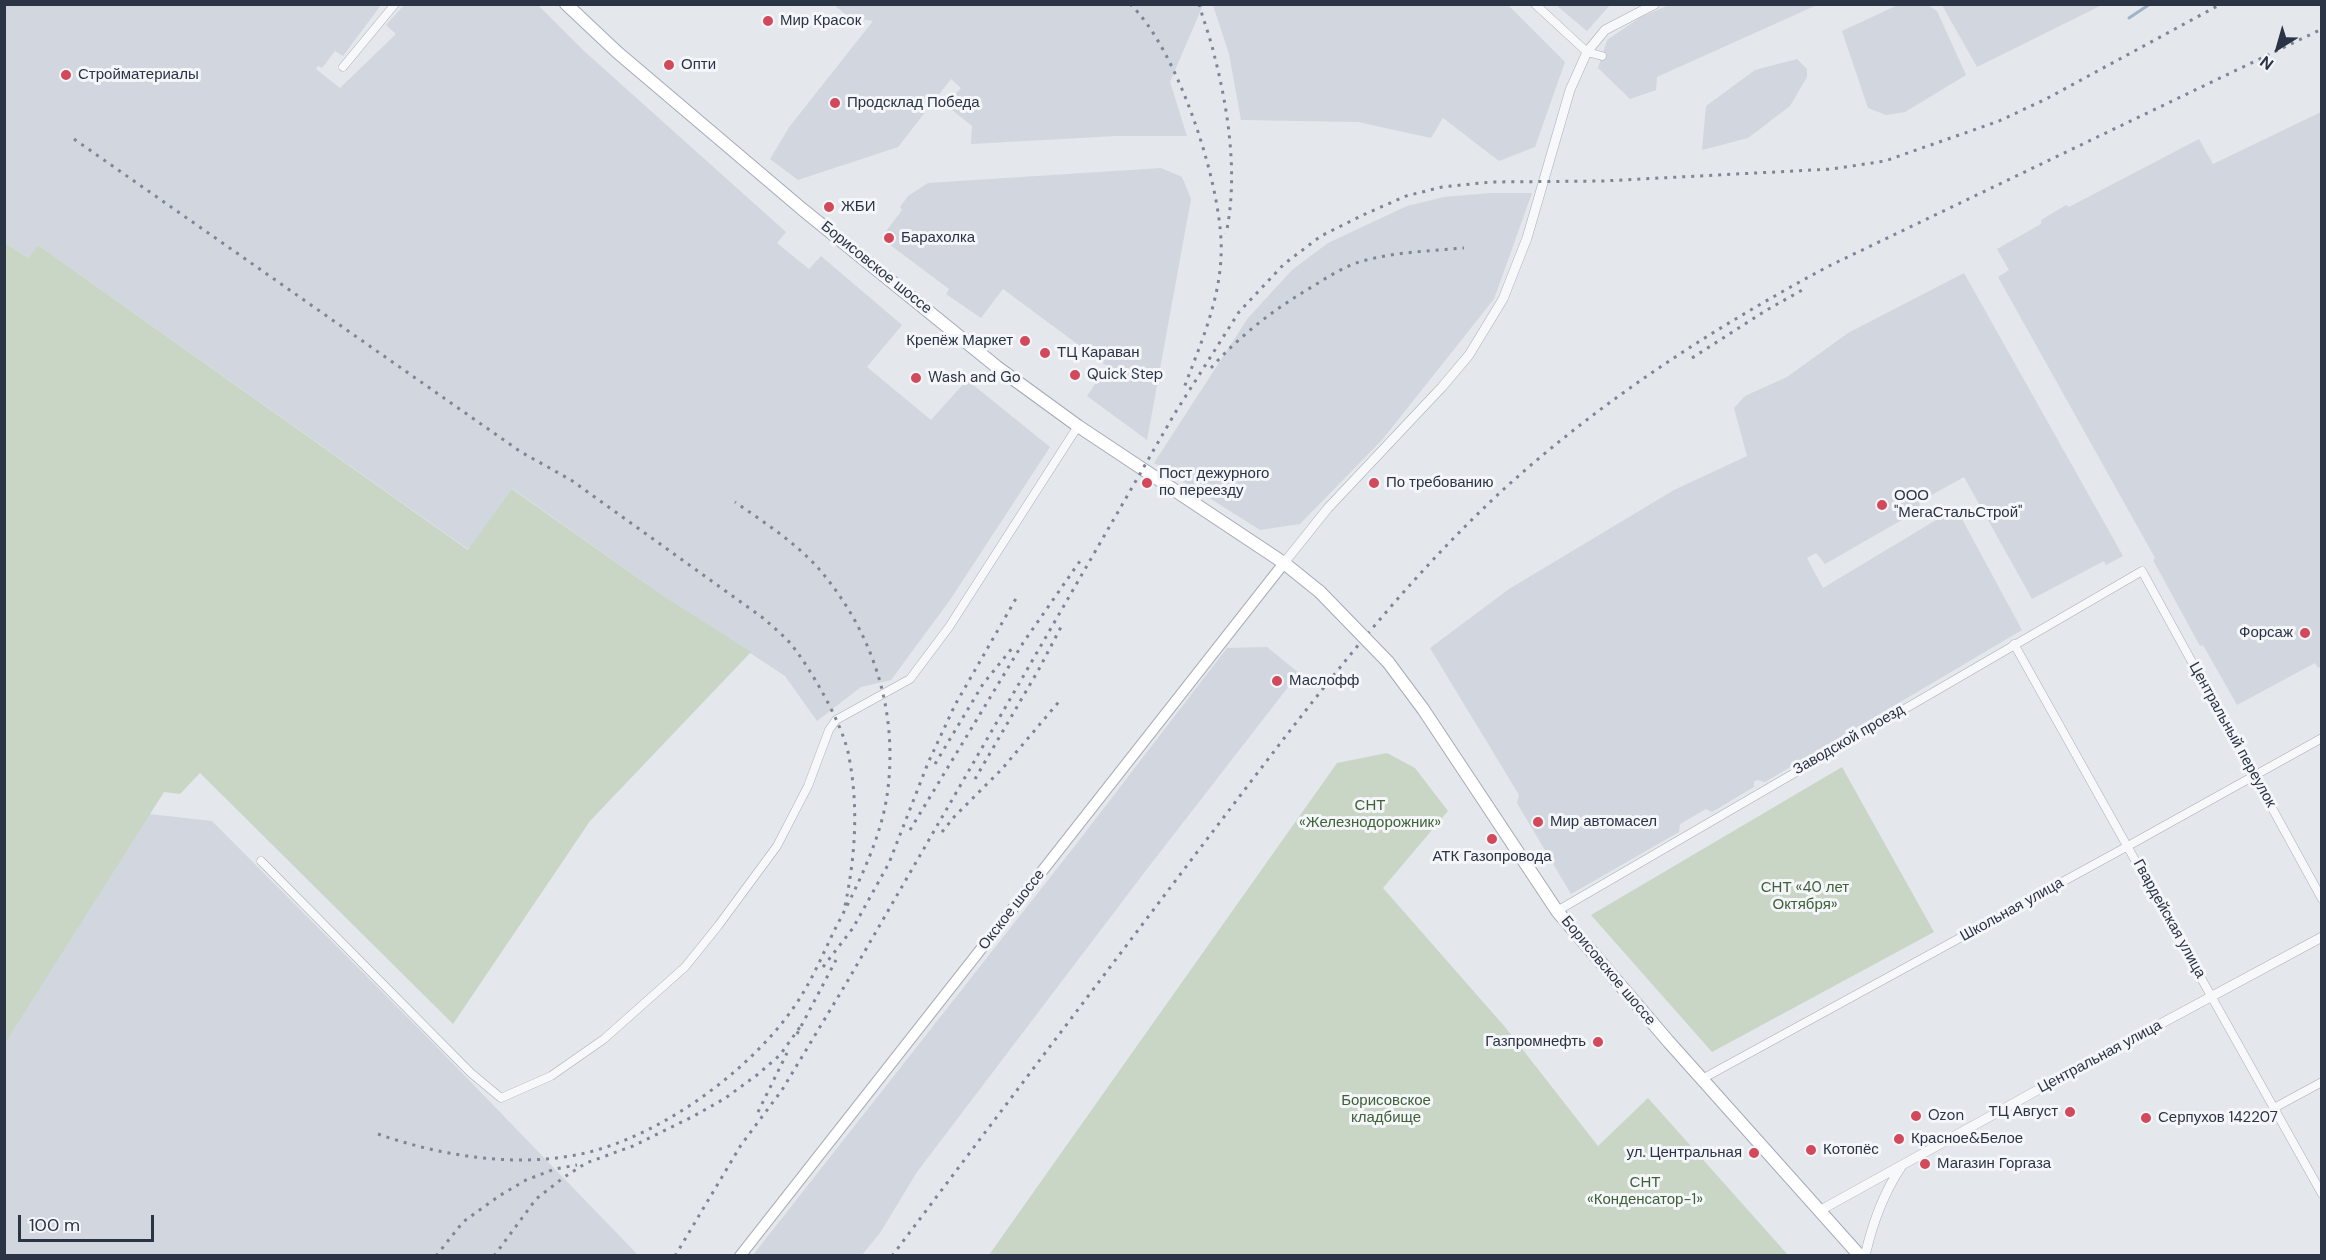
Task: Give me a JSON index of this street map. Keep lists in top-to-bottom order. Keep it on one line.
{"streets":{"main road":["Борисовское шоссе","Окское шоссе"],"street":["Центральный переулок","Заводской проезд","Школьная улица","Гвардейская улица","Центральная улица"]},"crossings":[["Борисовское шоссе","Заводской проезд"],["Борисовское шоссе","Окское шоссе"],["Борисовское шоссе","Школьная улица"],["Борисовское шоссе","Центральная улица"],["Центральный переулок","Заводской проезд"],["Центральный переулок","Школьная улица"],["Заводской проезд","Гвардейская улица"],["Школьная улица","Гвардейская улица"],["Гвардейская улица","Центральная улица"]],"parks":["СНТ «Железнодорожник»","СНТ «40 лет Октября»","Борисовское кладбище","СНТ «Конденсатор-1»"],"places":["Мир Красок","Опти","Стройматериалы","Продсклад Победа","ЖБИ","Барахолка","Крепёж Маркет","ТЦ Караван","Quick Step","Wash and Go","Пост дежурного по переезду","По требованию","ООО \"МегаСтальСтрой\"","Форсаж","Маслофф","Мир автомасел","АТК Газопровода","Газпромнефть","ТЦ Август","Ozon","Серпухов 142207","Красное&Белое","Котопёс","ул. Центральная","Магазин Горгаза"],"scale_bar":"100 m","north":"bottom left"}
